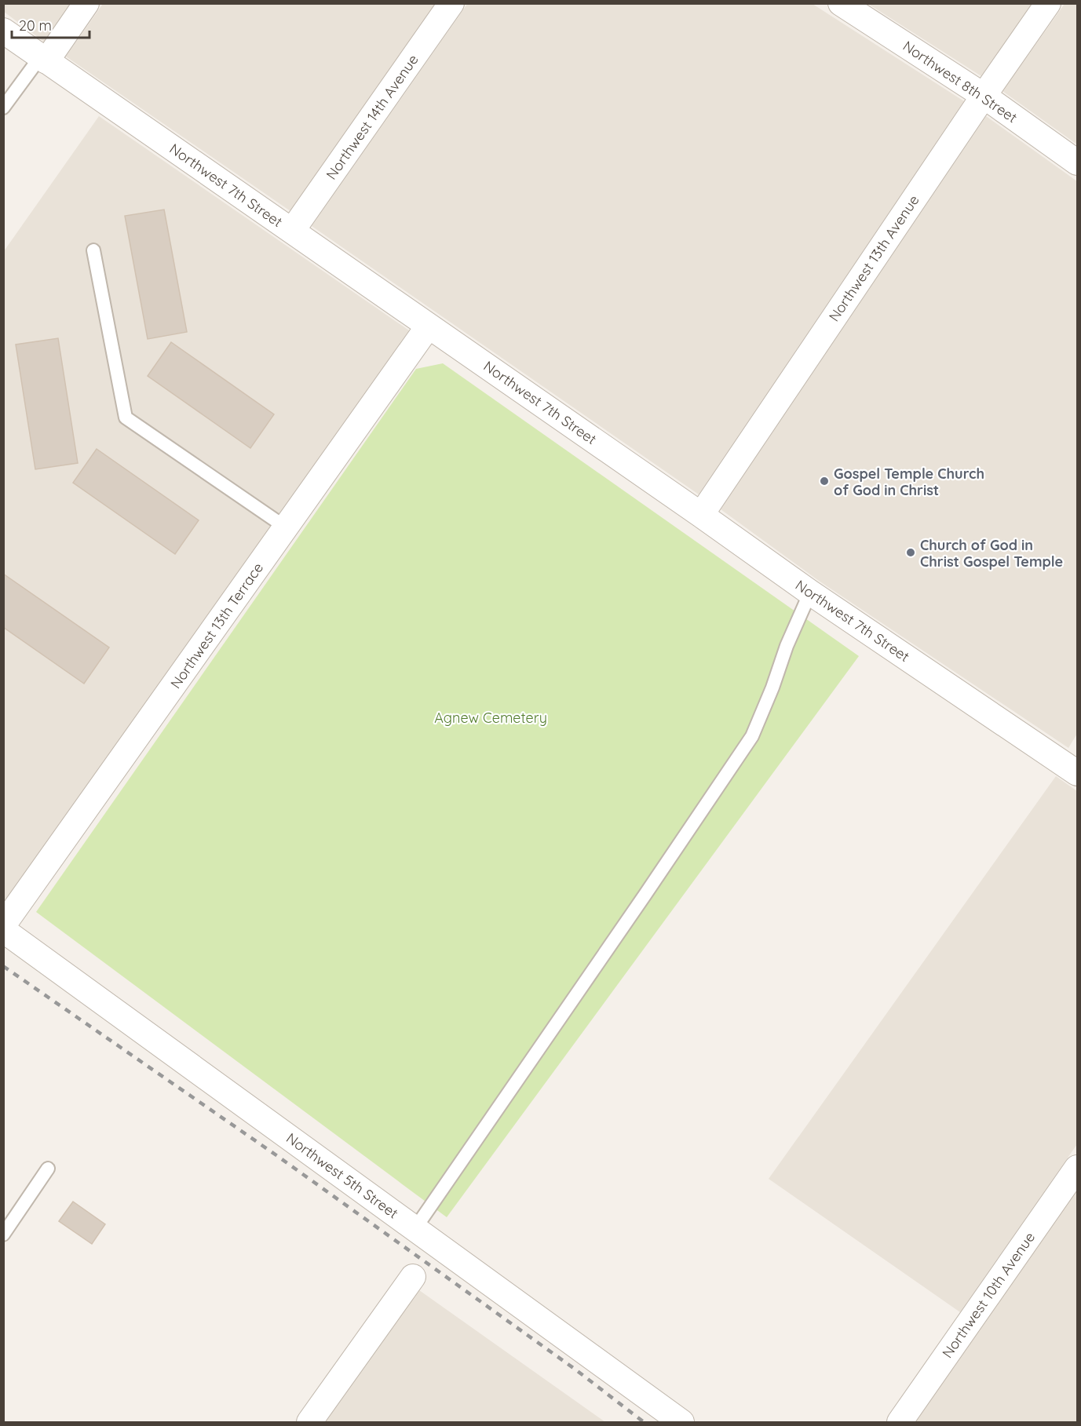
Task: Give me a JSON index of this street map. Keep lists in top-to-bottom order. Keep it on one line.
{"streets":{"street":["Northwest 8th Street","Northwest 14th Avenue","Northwest 7th Street","Northwest 13th Avenue","Northwest 13th Terrace","Northwest 5th Street","Northwest 10th Avenue"]},"crossings":[["Northwest 8th Street","Northwest 13th Avenue"],["Northwest 14th Avenue","Northwest 7th Street"],["Northwest 7th Street","Northwest 13th Avenue"],["Northwest 7th Street","Northwest 13th Terrace"]],"parks":["Agnew Cemetery"],"places":["Gospel Temple Church of God in Christ","Church of God in Christ Gospel Temple"],"scale_bar":"20 m"}
